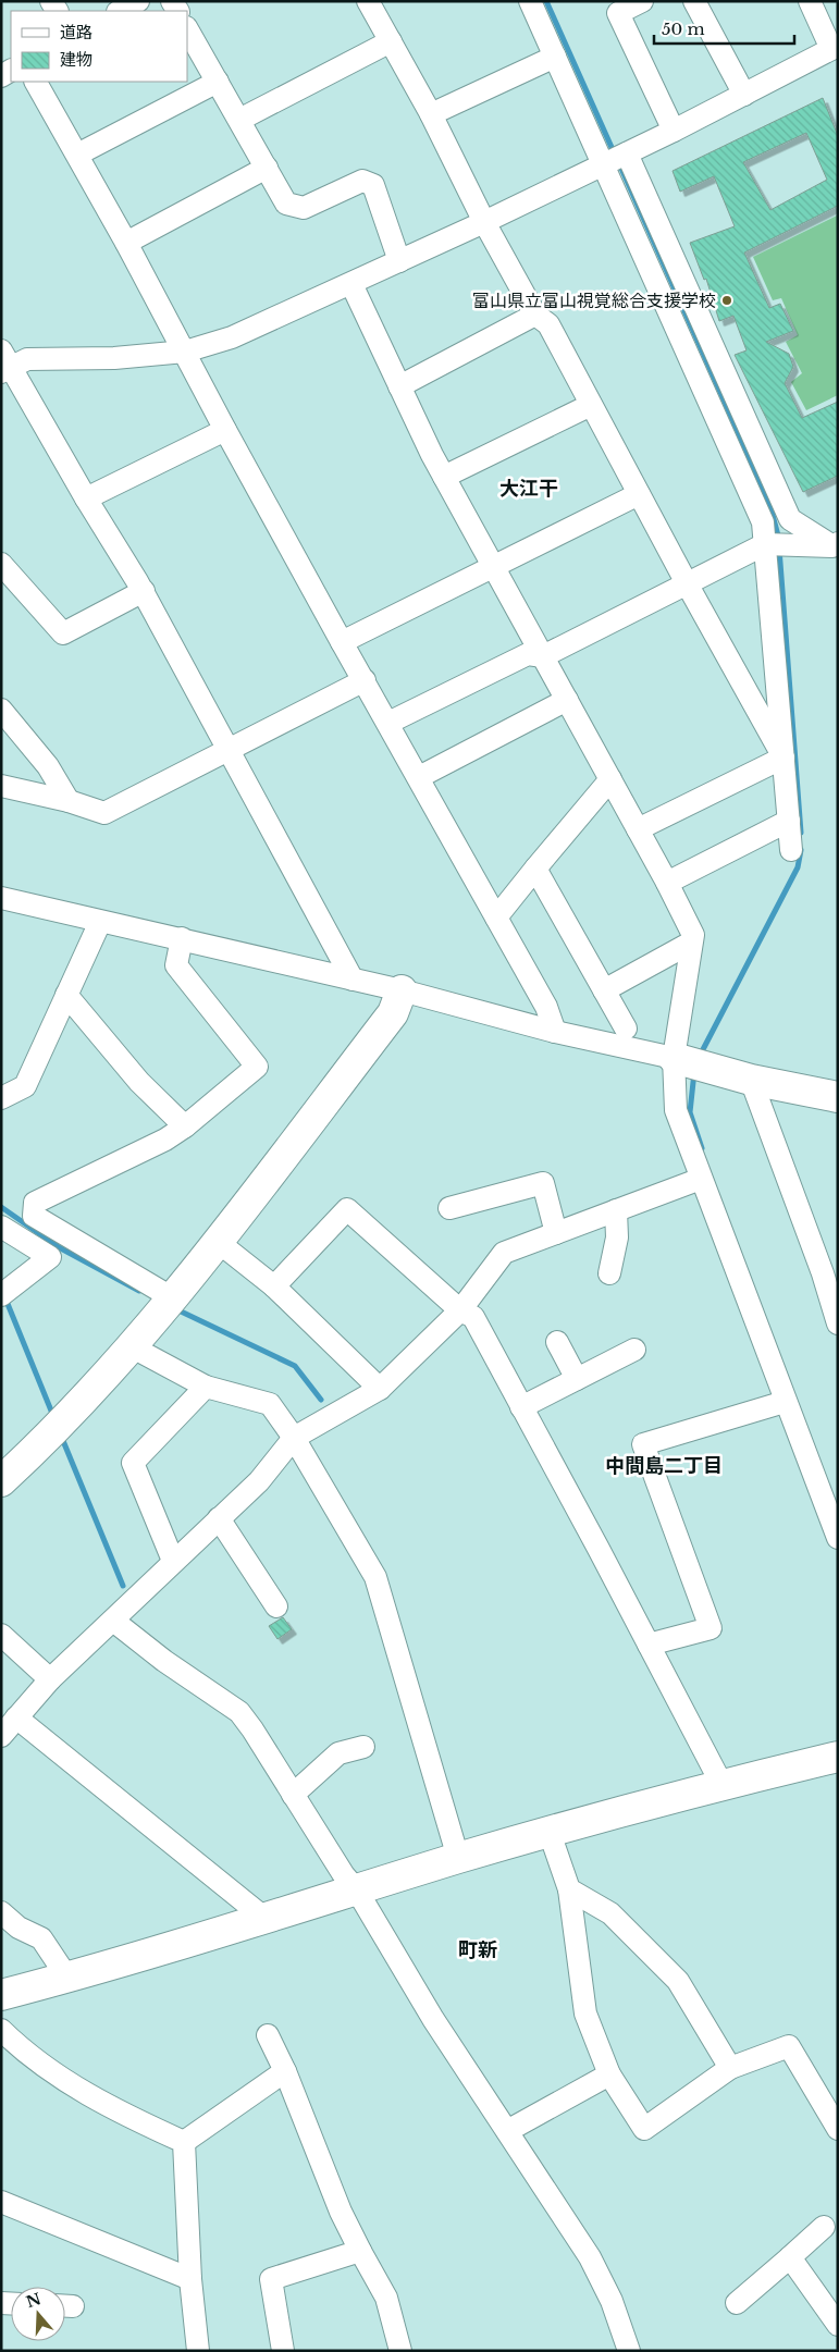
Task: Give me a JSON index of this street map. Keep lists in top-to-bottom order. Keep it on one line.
{"districts":["大江干","中間島二丁目","町新"],"places":["富山県立富山視覚総合支援学校"],"legend":["道路","建物"],"scale_bar":"50 m","north":"top"}
